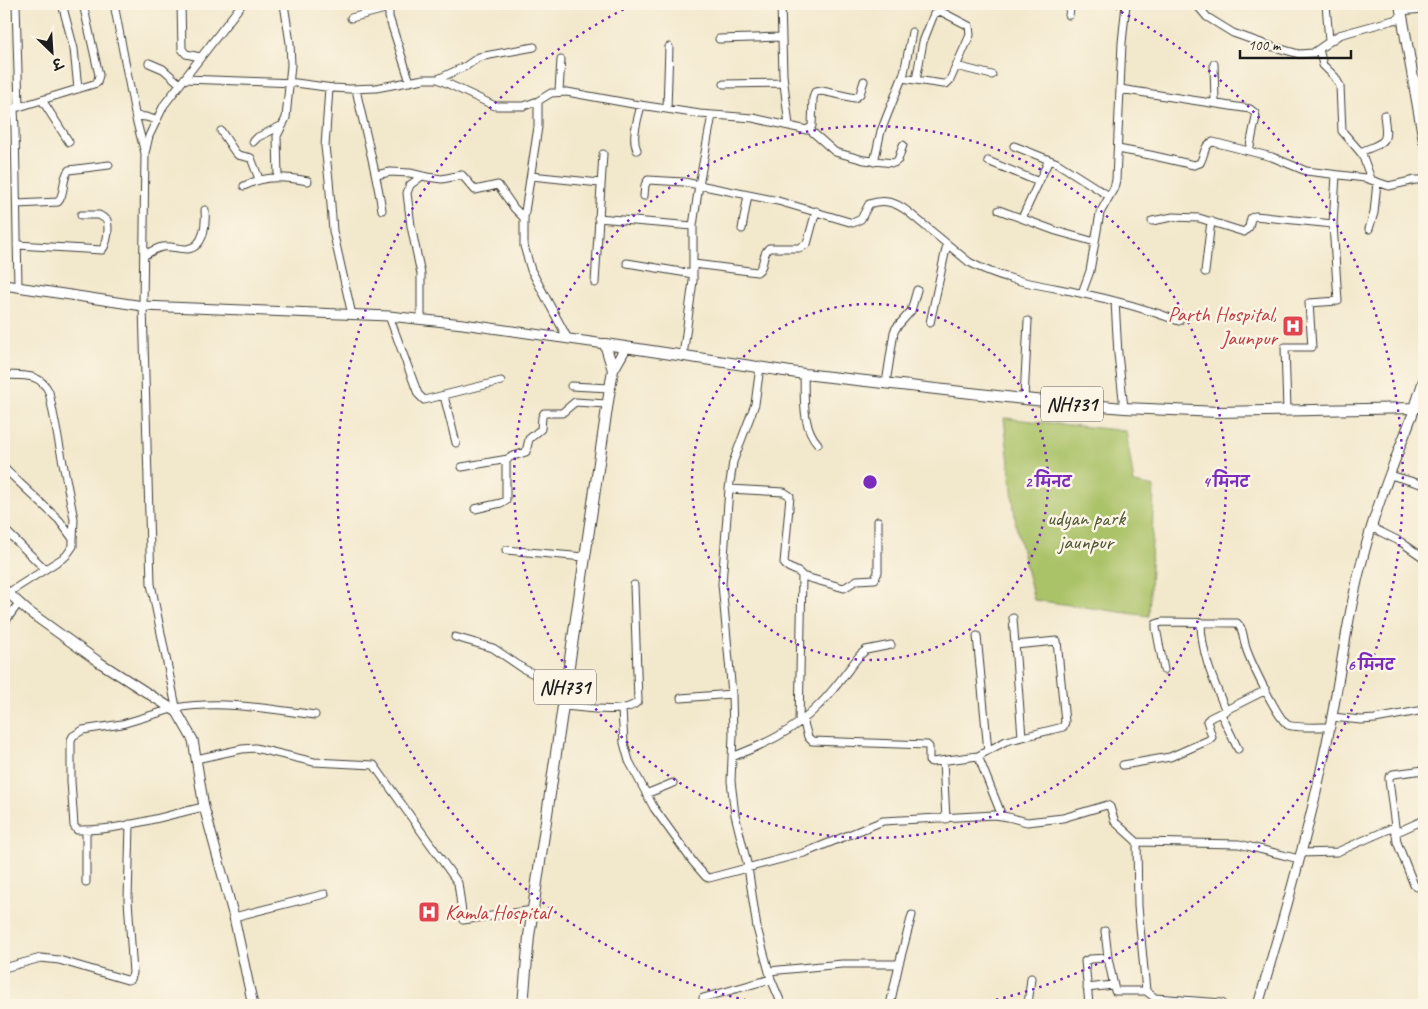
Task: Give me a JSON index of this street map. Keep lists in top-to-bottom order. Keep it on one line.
{"streets":{"highway":["NH731"]},"parks":["udyan park jaunpur"],"places":{"hospital":["Parth Hospital, Jaunpur","Kamla Hospital"]},"scale_bar":"100 m","north":"bottom right","rings":["2 मिनट","4 मिनट","6 मिनट"]}
